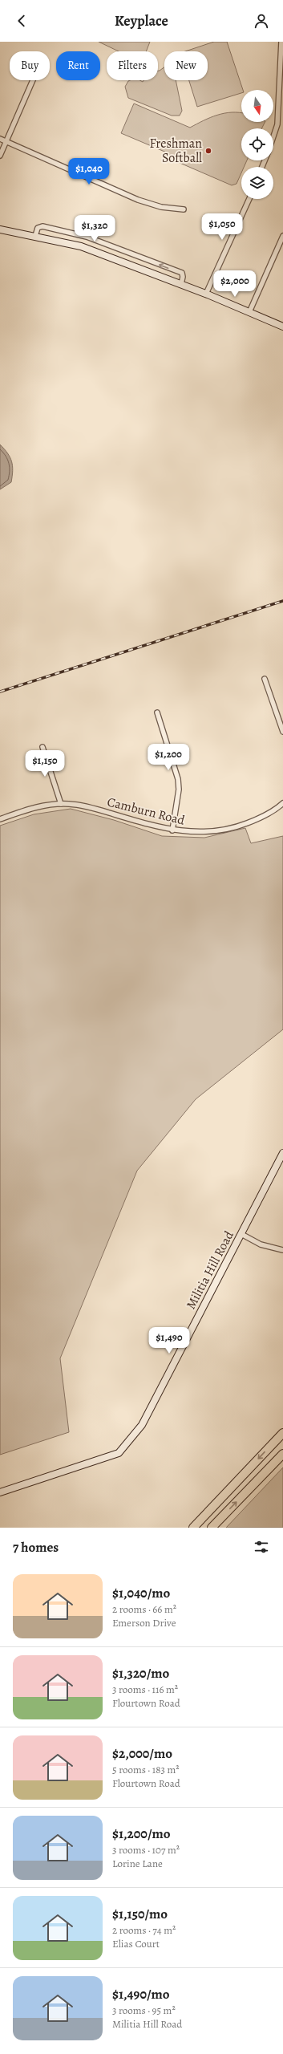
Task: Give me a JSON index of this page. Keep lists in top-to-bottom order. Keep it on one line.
{"streets":{"street":["Camburn Road","Militia Hill Road"]},"places":["Freshman Softball"],"north":"bottom","page":{"header":"Keyplace","chip":["Buy","Rent","Filters","New"],"price":["$1,040","$1,050","$1,320","$2,000","$1,200","$1,150","$1,490"],"heading":"7 homes","list":[{"name":"$1,040/mo","note":"2 rooms · 66 m² · Emerson Drive"},{"name":"$1,320/mo","note":"3 rooms · 116 m² · Flourtown Road"},{"name":"$2,000/mo","note":"5 rooms · 183 m² · Flourtown Road"},{"name":"$1,200/mo","note":"3 rooms · 107 m² · Lorine Lane"},{"name":"$1,150/mo","note":"2 rooms · 74 m² · Elias Court"},{"name":"$1,490/mo","note":"3 rooms · 95 m² · Militia Hill Road"}]}}
